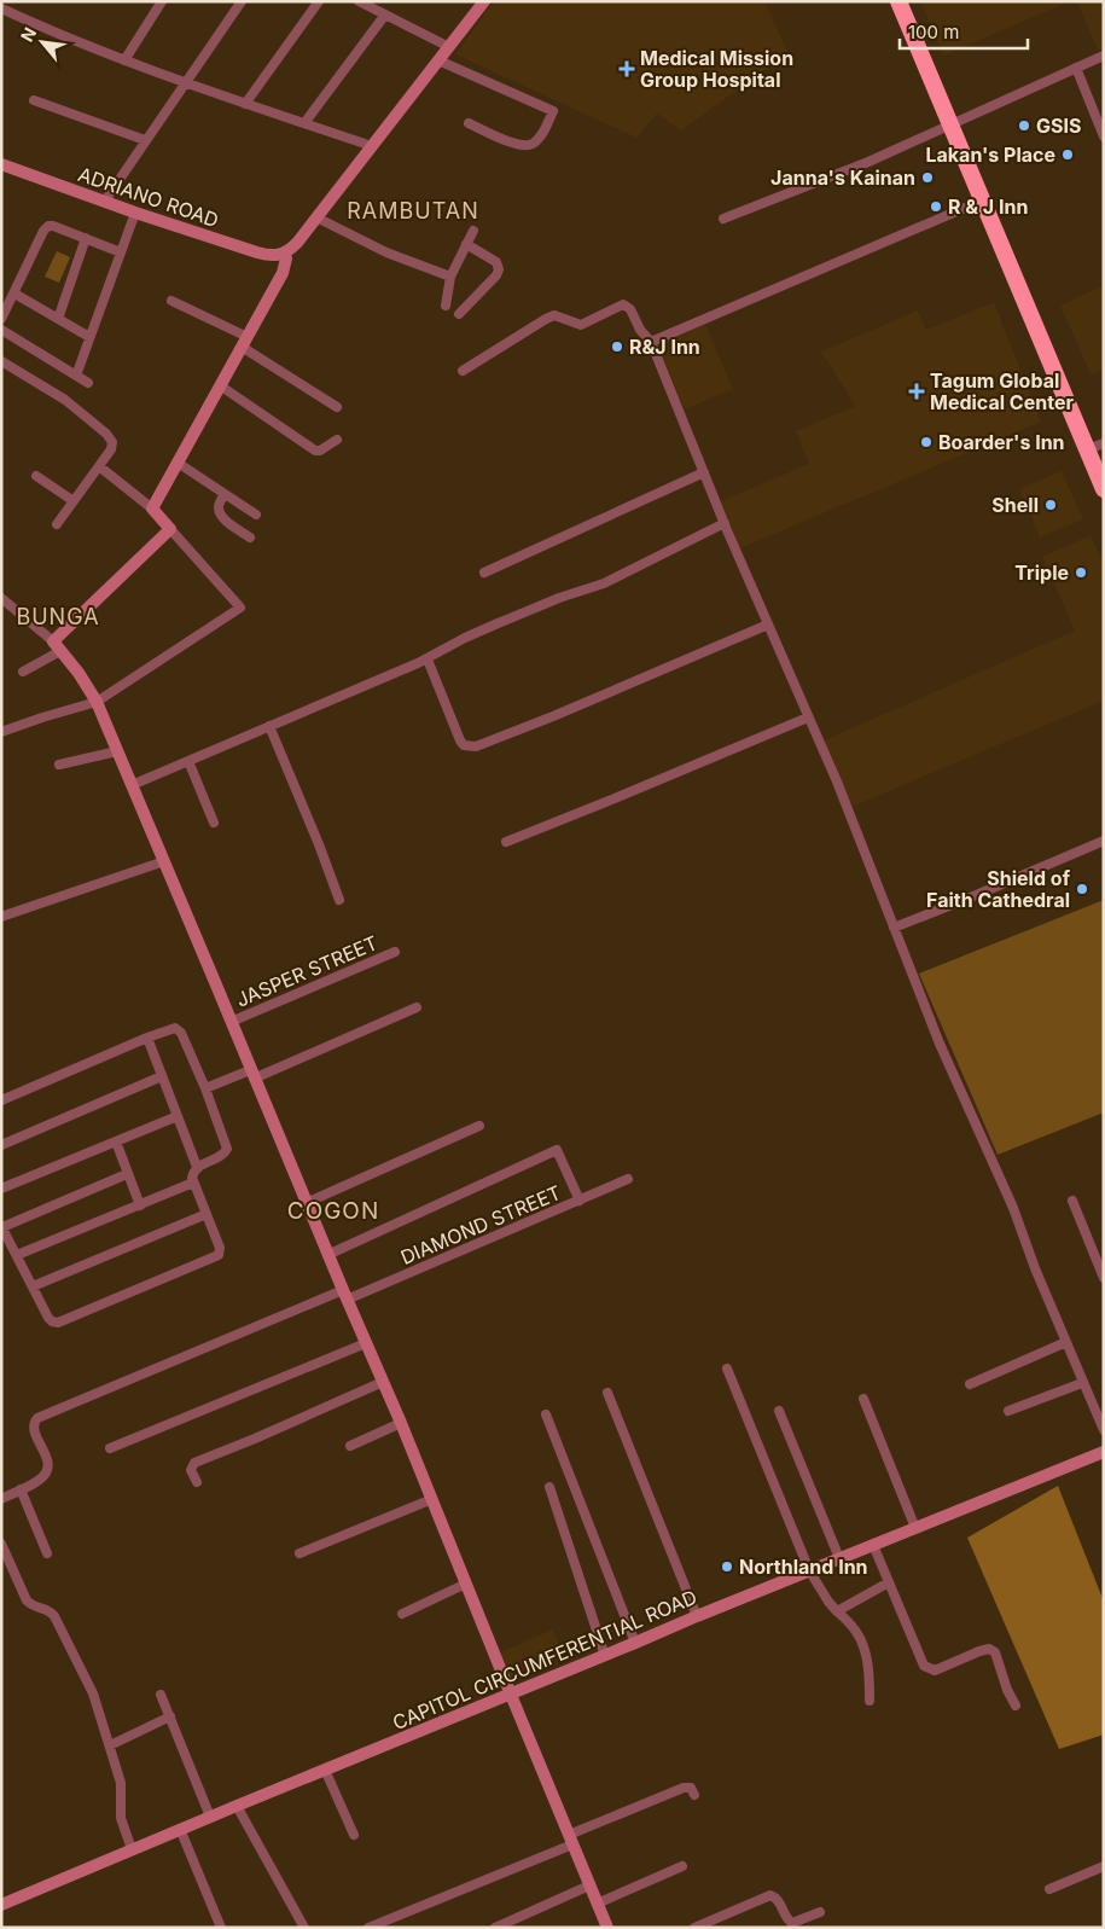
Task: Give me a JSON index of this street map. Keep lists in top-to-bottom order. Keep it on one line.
{"streets":{"street":["ADRIANO ROAD","JASPER STREET","DIAMOND STREET","CAPITOL CIRCUMFERENTIAL ROAD"]},"districts":["RAMBUTAN","BUNGA","COGON"],"places":{"health":["Medical Mission Group Hospital","Tagum Global Medical Center"],"other":["GSIS","Lakan's Place","Janna's Kainan","R & J Inn","R&J Inn","Boarder's Inn","Shell","Triple","Shield of Faith Cathedral","Northland Inn"]},"scale_bar":"100 m","north":"top left"}
